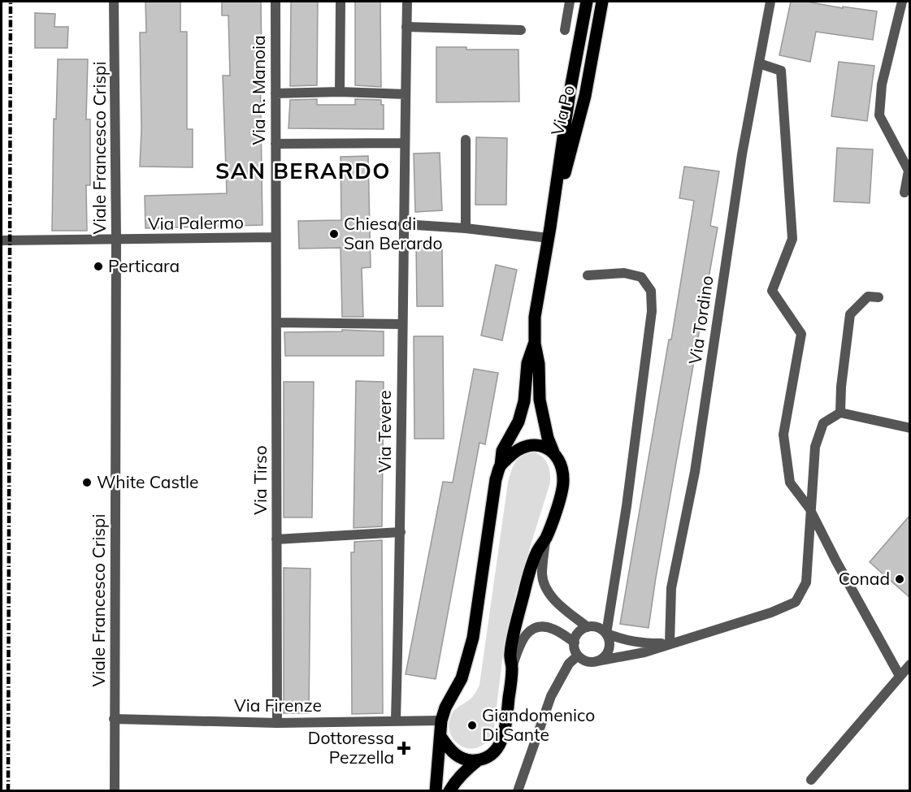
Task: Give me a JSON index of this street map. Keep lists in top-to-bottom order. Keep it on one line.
{"streets":{"main road":["Via Po"],"street":["Via R. Manoia","Viale Francesco Crispi","Via Palermo","Via Tordino","Via Tevere","Via Tirso","Via Firenze"]},"crossings":[["Via R. Manoia","Via Palermo"],["Via R. Manoia","Via Tirso"],["Via Po","Via Firenze"],["Viale Francesco Crispi","Via Palermo"],["Viale Francesco Crispi","Via Firenze"],["Via Palermo","Via Tirso"],["Via Tevere","Via Firenze"],["Via Tirso","Via Firenze"]],"districts":["SAN BERARDO"],"places":{"other":["Chiesa di San Berardo","Perticara","White Castle","Conad","Giandomenico Di Sante"],"health":["Dottoressa Pezzella"]}}
